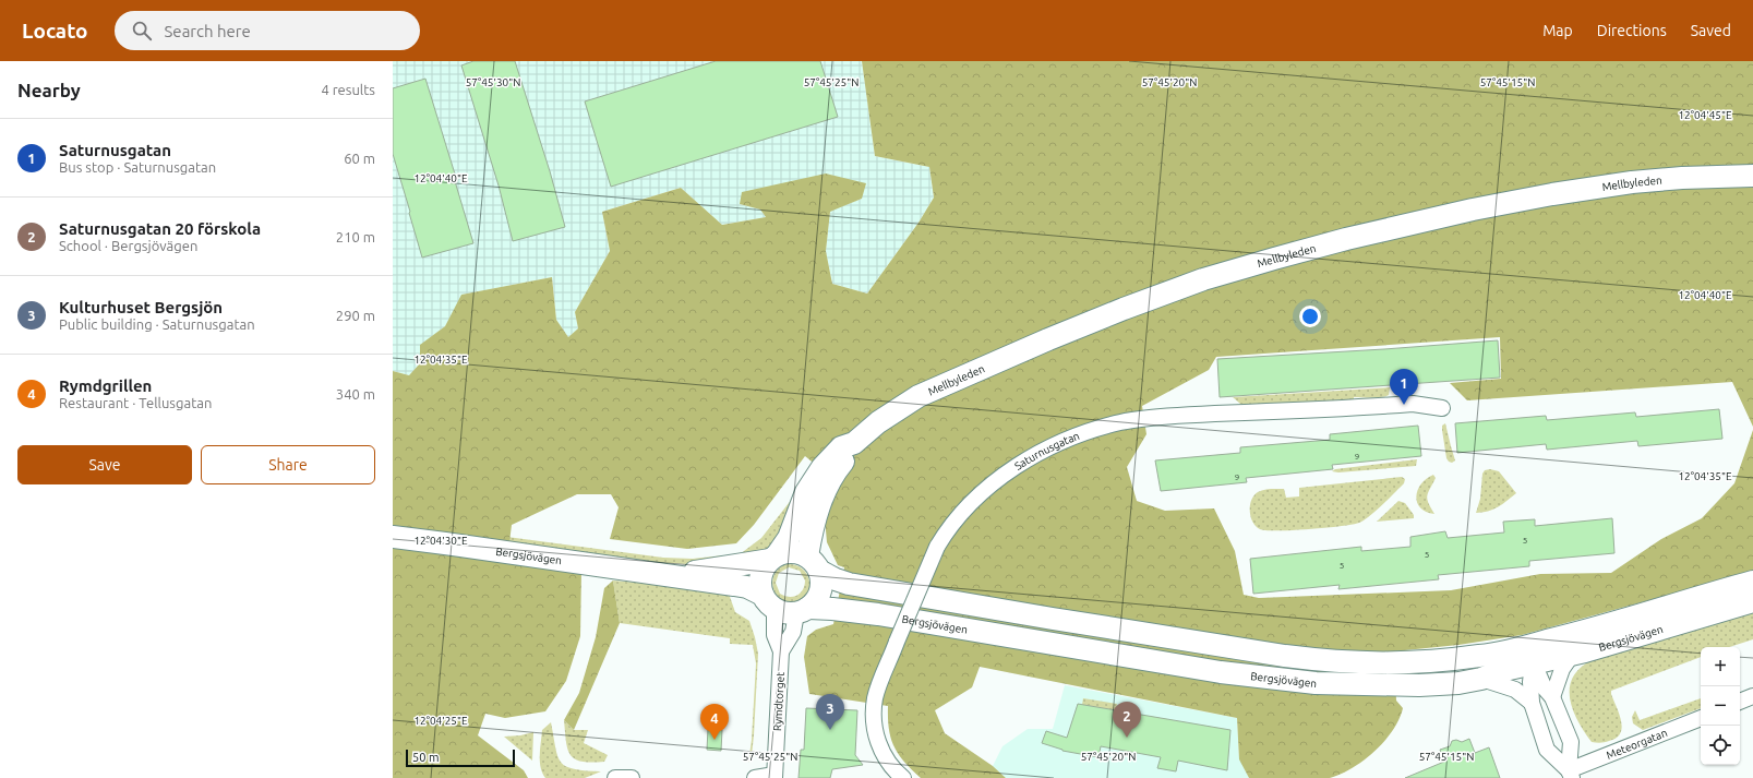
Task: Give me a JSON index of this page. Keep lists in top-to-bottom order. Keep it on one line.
{"streets":{"street":["Mellbyleden","Saturnusgatan","Bergsjövägen","Rymdtorget","Meteorgatan"]},"crossings":[["Mellbyleden","Bergsjövägen"],["Mellbyleden","Rymdtorget"],["Bergsjövägen","Rymdtorget"]],"house_numbers":["9","9","5","5","5"],"scale_bar":"50 m","page":{"header":"Locato","search":"Search here","nav":["Map","Directions","Saved"],"heading":["Nearby","4 results"],"list":[{"mark":"1","name":"Saturnusgatan","note":"Bus stop · Saturnusgatan","value":"60 m"},{"mark":"2","name":"Saturnusgatan 20 förskola","note":"School · Bergsjövägen","value":"210 m"},{"mark":"3","name":"Kulturhuset Bergsjön","note":"Public building · Saturnusgatan","value":"290 m"},{"mark":"4","name":"Rymdgrillen","note":"Restaurant · Tellusgatan","value":"340 m"}],"pins":["1","3","2","4"],"buttons":["Save","Share"],"map_buttons":["+","−"],"scale":"50 m"},"coordinates":["57°45'30\"N","57°45'25\"N","57°45'20\"N","57°45'15\"N","12°04'45\"E","12°04'40\"E","12°04'35\"E","12°04'30\"E","12°04'25\"E"]}
